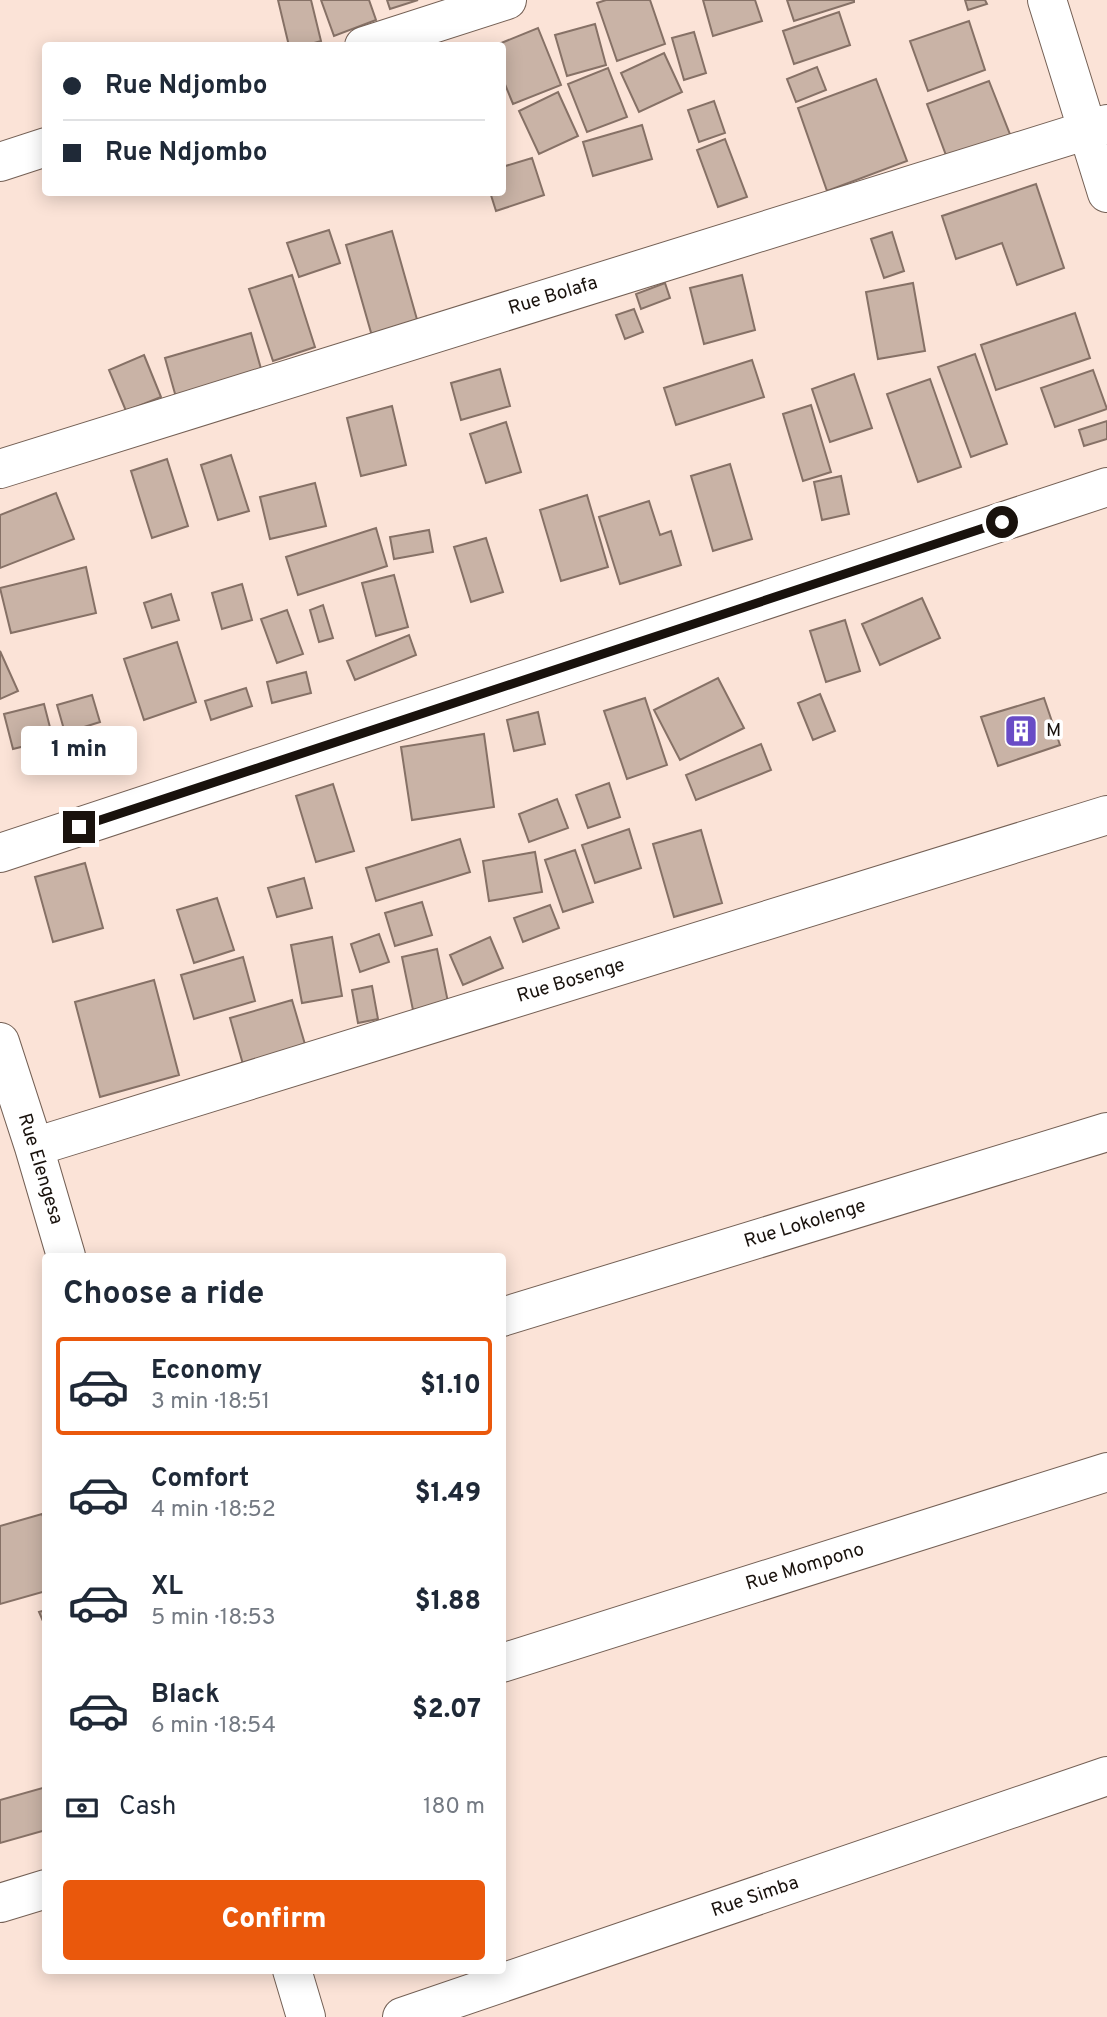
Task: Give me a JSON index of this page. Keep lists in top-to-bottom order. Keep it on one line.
{"streets":{"street":["Rue Bolafa","Rue Bosenge","Rue Elengesa","Rue Lokolenge","Rue Mompono","Rue Simba"]},"crossings":[["Rue Bosenge","Rue Elengesa"]],"places":{"building":["M"]},"page":{"banner":["Rue Ndjombo","Rue Ndjombo"],"bubble":"1 min","heading":"Choose a ride","list":[{"name":"Economy","note":"3 min · 18:51","value":"$1.10"},{"name":"Comfort","note":"4 min · 18:52","value":"$1.49"},{"name":"XL","note":"5 min · 18:53","value":"$1.88"},{"name":"Black","note":"6 min · 18:54","value":"$2.07"}],"pay":["Cash","180 m"],"buttons":"Confirm"}}
